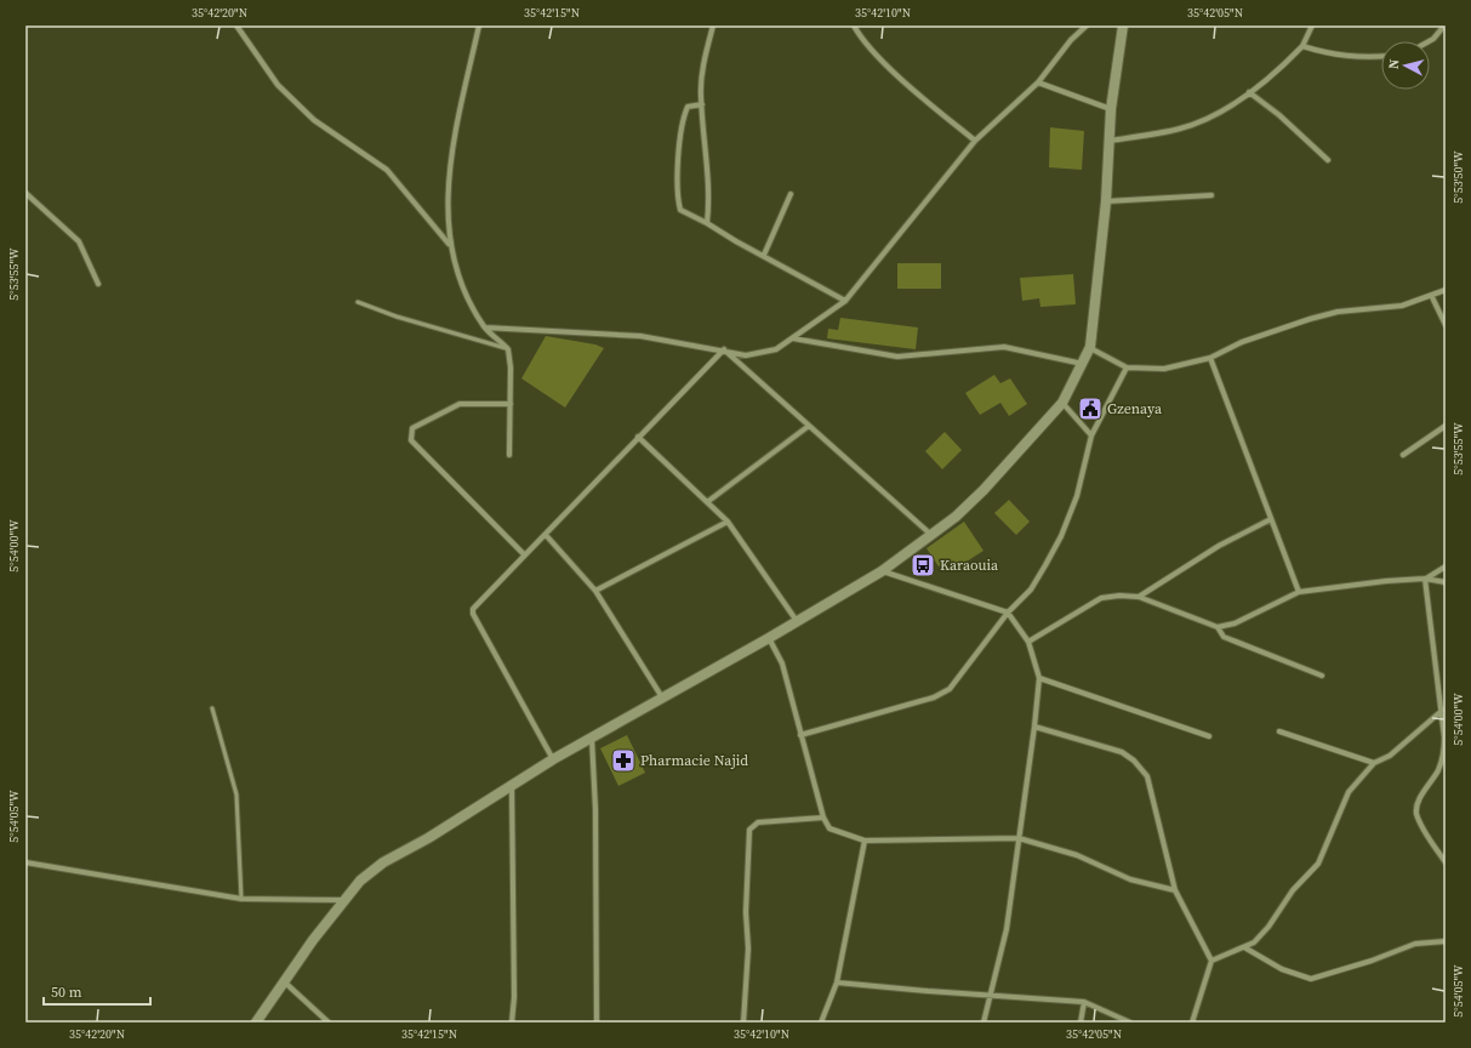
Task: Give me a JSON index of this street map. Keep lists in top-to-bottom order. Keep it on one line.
{"places":{"public building":["Gzenaya"],"bus stop":["Karaouia"],"pharmacy":["Pharmacie Najid"]},"scale_bar":"50 m","north":"left","coordinates":["35°42'20\"N","35°42'15\"N","35°42'10\"N","35°42'05\"N","5°53'50\"W","5°53'55\"W","5°54'00\"W","5°54'05\"W"]}
